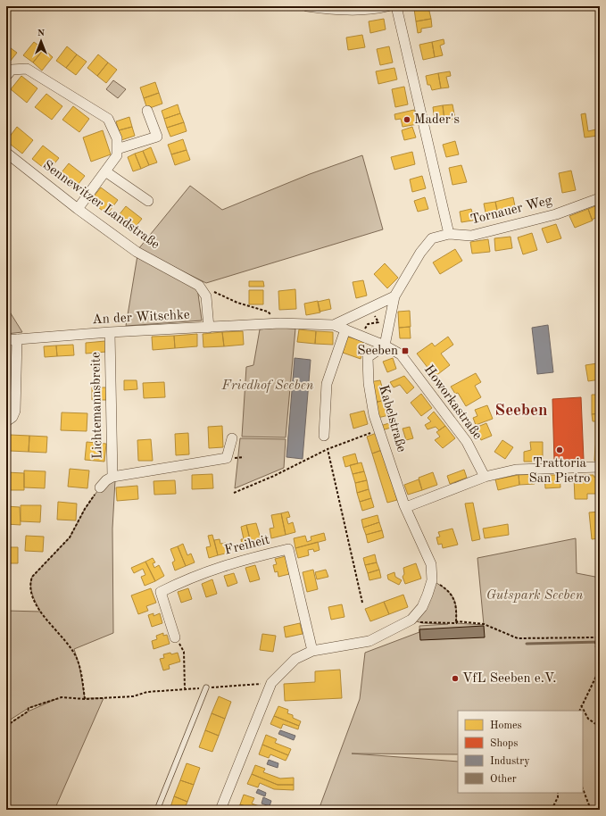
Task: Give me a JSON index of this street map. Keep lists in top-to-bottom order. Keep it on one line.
{"streets":{"street":["Sennewitzer Landstraße","Tornauer Weg","An der Witschke","Howorkastraße","Lichtemannsbreite","Kabelstraße","Freiheit"]},"crossings":[["Tornauer Weg","Howorkastraße"],["Tornauer Weg","Kabelstraße"],["An der Witschke","Howorkastraße"],["An der Witschke","Lichtemannsbreite"],["Howorkastraße","Kabelstraße"]],"districts":["Seeben"],"parks":["Friedhof Seeben","Gutspark Seeben"],"places":{"other":["Mader's","Trattoria San Pietro","VfL Seeben e.V."],"transit":["Seeben"]},"legend":["Homes","Shops","Industry","Other"],"north":"top"}
